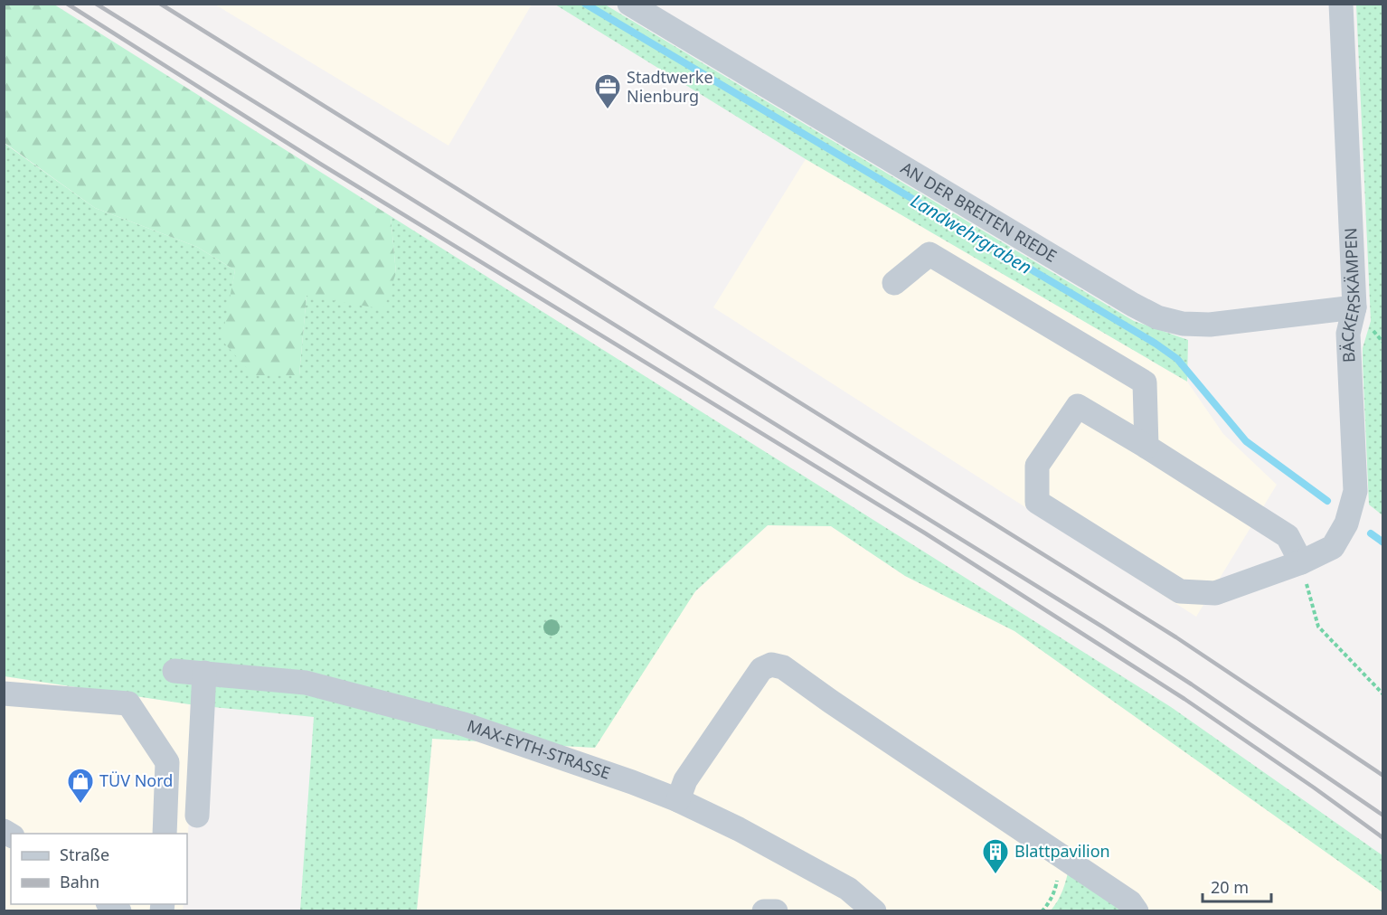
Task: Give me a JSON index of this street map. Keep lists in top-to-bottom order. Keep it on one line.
{"streets":{"street":["AN DER BREITEN RIEDE","BÄCKERSKÄMPEN","MAX-EYTH-STRASSE"]},"crossings":[["AN DER BREITEN RIEDE","BÄCKERSKÄMPEN"]],"water":["Landwehrgraben"],"places":{"office":["Stadtwerke Nienburg"],"shop":["TÜV Nord"],"building":["Blattpavilion"]},"legend":["Straße","Bahn"],"scale_bar":"20 m"}
